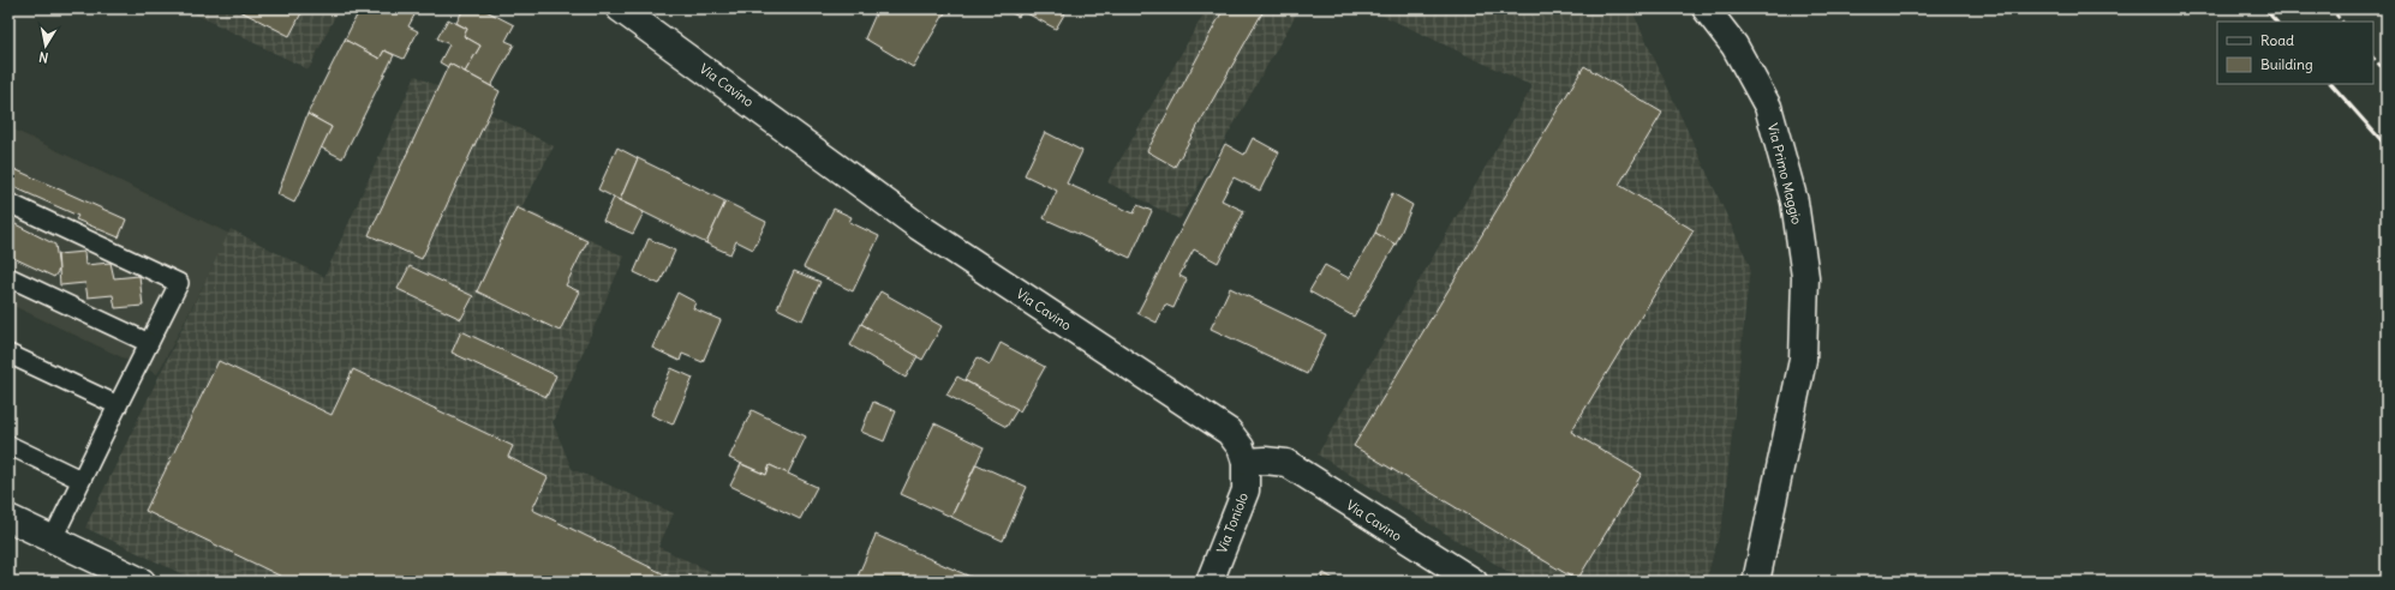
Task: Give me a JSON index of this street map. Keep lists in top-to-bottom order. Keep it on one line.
{"streets":{"street":["Via Cavino","Via Primo Maggio","Via Toniolo"]},"crossings":[["Via Cavino","Via Toniolo"]],"legend":["Road","Building"],"north":"bottom"}
